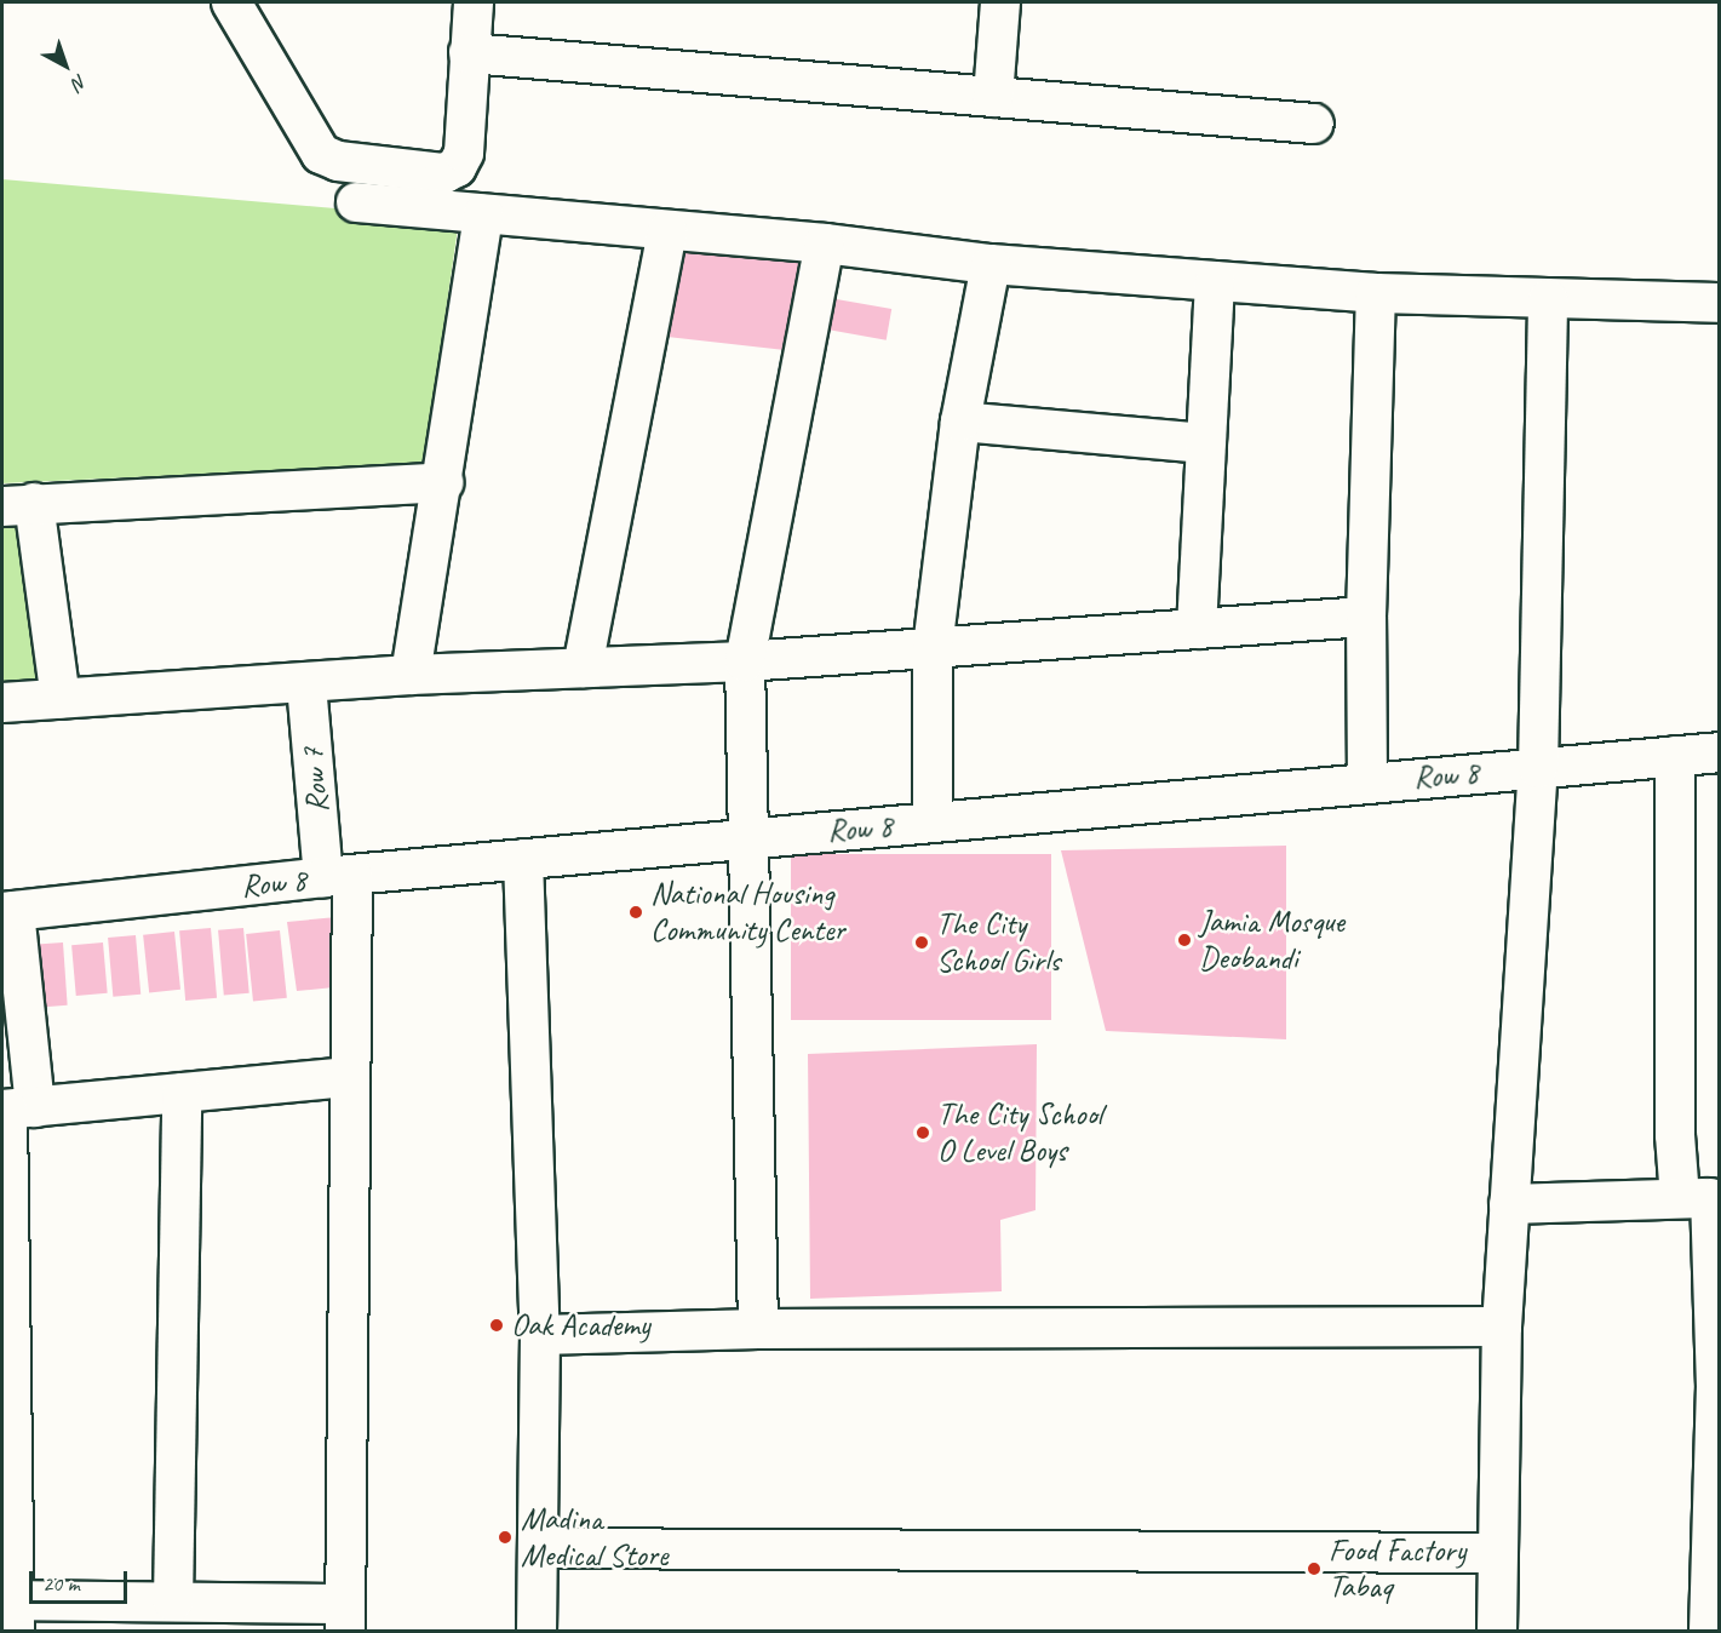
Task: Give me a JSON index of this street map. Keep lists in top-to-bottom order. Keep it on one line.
{"streets":{"street":["Row 8","Row 7"]},"crossings":[["Row 8","Row 7"]],"places":["National Housing Community Center","Jamia Mosque Deobandi","The City School Girls","The City School O Level Boys","Oak Academy","Madina Medical Store","Food Factory Tabaq"],"scale_bar":"20 m","north":"bottom right"}
